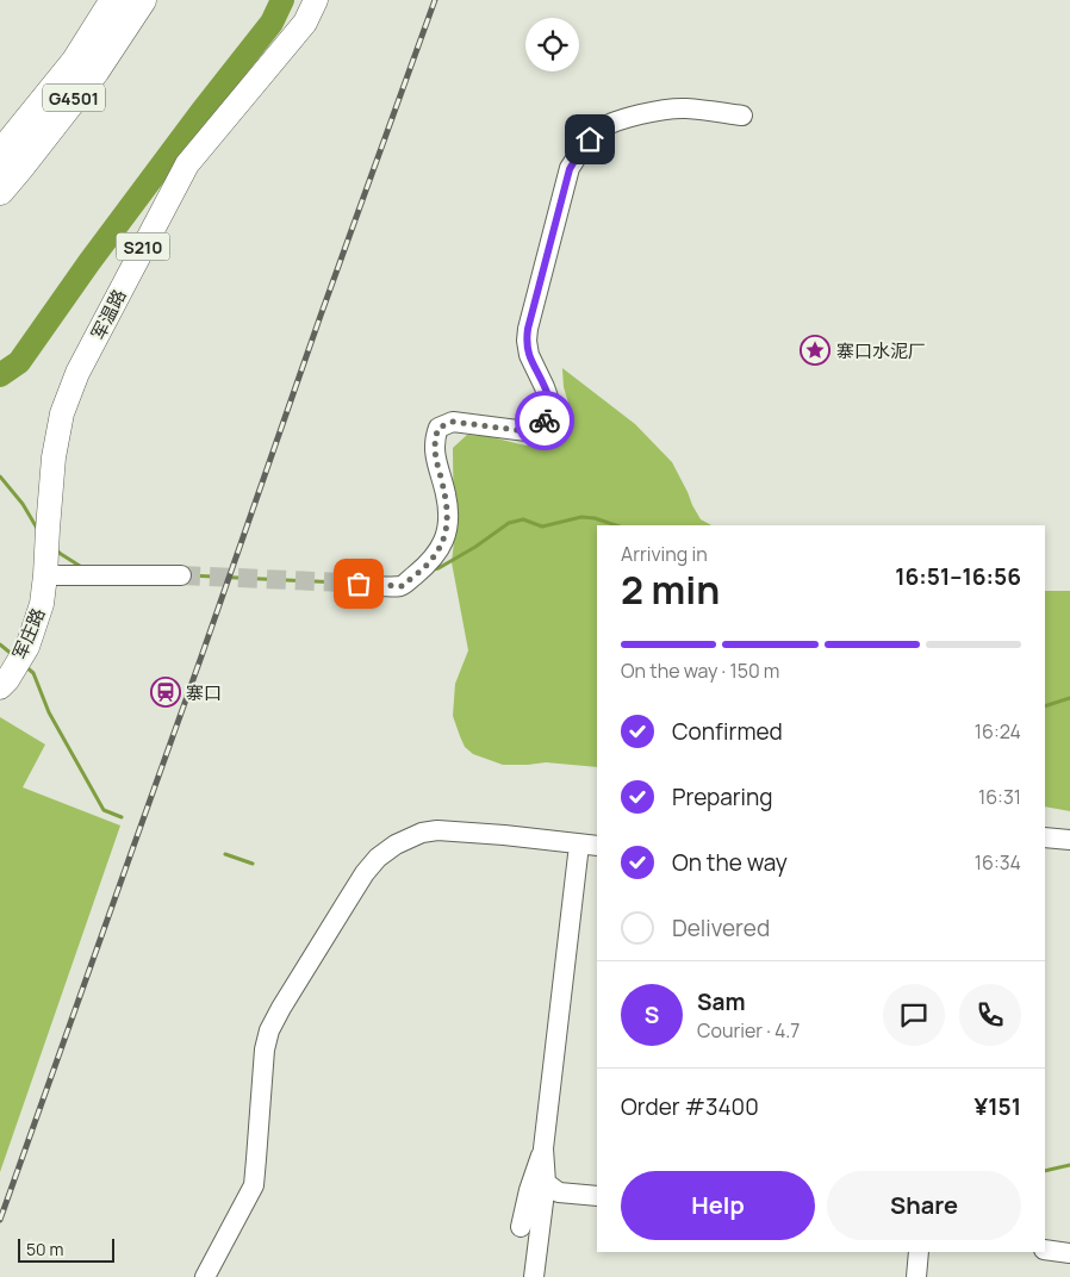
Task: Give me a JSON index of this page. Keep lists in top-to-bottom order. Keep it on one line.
{"streets":{"highway":["G4501"],"main road":["S210","军温路","军庄路"]},"crossings":[["军温路","军庄路"]],"places":{"place":["寨口水泥厂"],"station":["寨口"]},"scale_bar":"50 m","page":{"heading":["2 min","Arriving in","16:51–16:56"],"panel":["Sam","Courier · 4.7","Order #3400","¥151"],"bar":"On the way · 150 m","list":[["Confirmed","16:24"],["Preparing","16:31"],["On the way","16:34"],"Delivered"],"round":"S","buttons":["Help","Share"],"scale":"50 m"}}
